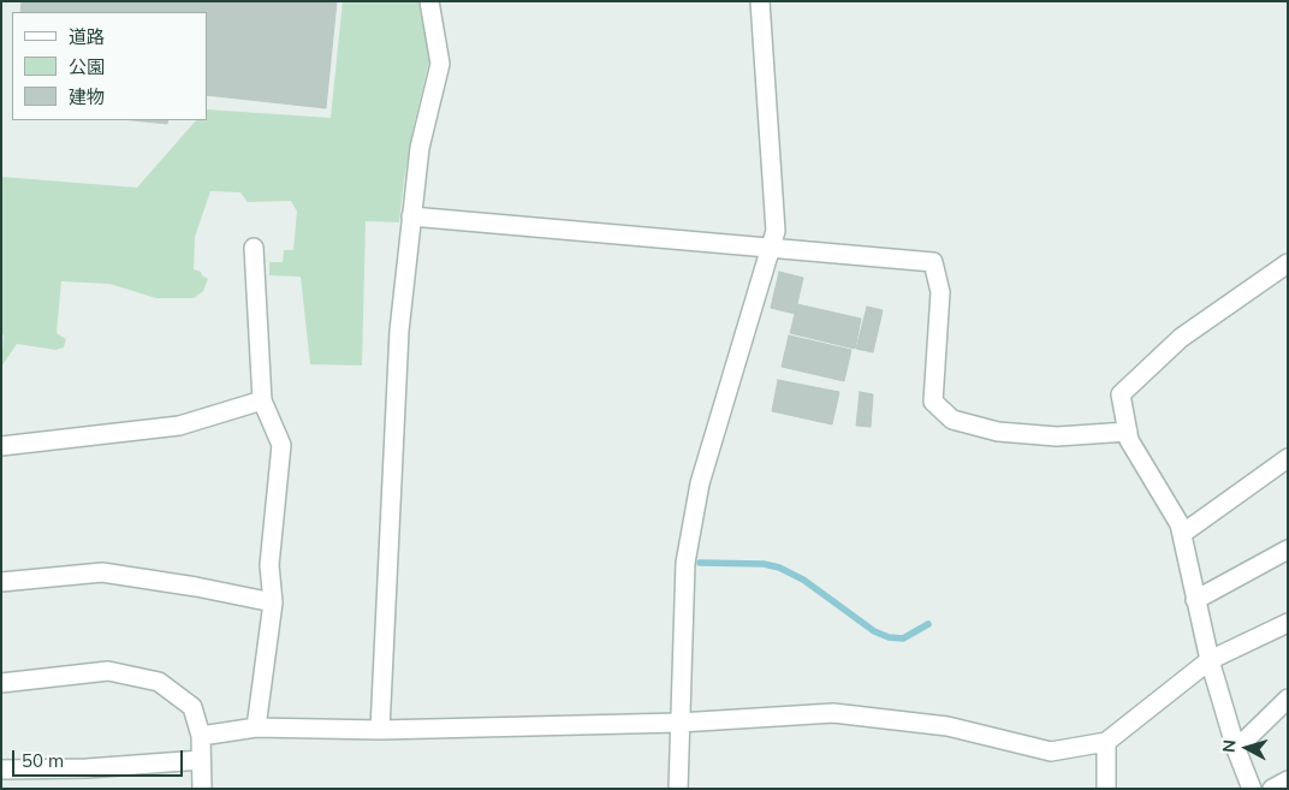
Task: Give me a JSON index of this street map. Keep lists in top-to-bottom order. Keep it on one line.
{"legend":["道路","公園","建物"],"scale_bar":"50 m","north":"left"}
